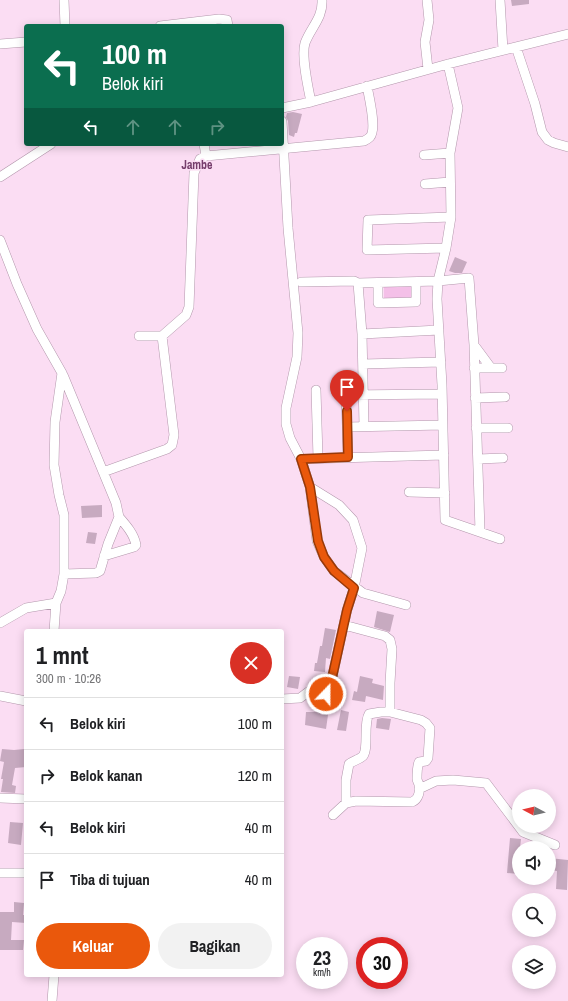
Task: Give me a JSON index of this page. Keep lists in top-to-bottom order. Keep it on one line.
{"districts":["Jambe"],"north":"left","page":{"turn":["100 m","Belok kiri"],"heading":["1 mnt","300 m · 10:26"],"list":[{"name":"Belok kiri","value":"100 m"},{"name":"Belok kanan","value":"120 m"},{"name":"Belok kiri","value":"40 m"},{"name":"Tiba di tujuan","value":"40 m"}],"buttons":["Keluar","Bagikan"],"speed":"23 km/h","limit":"30"}}
